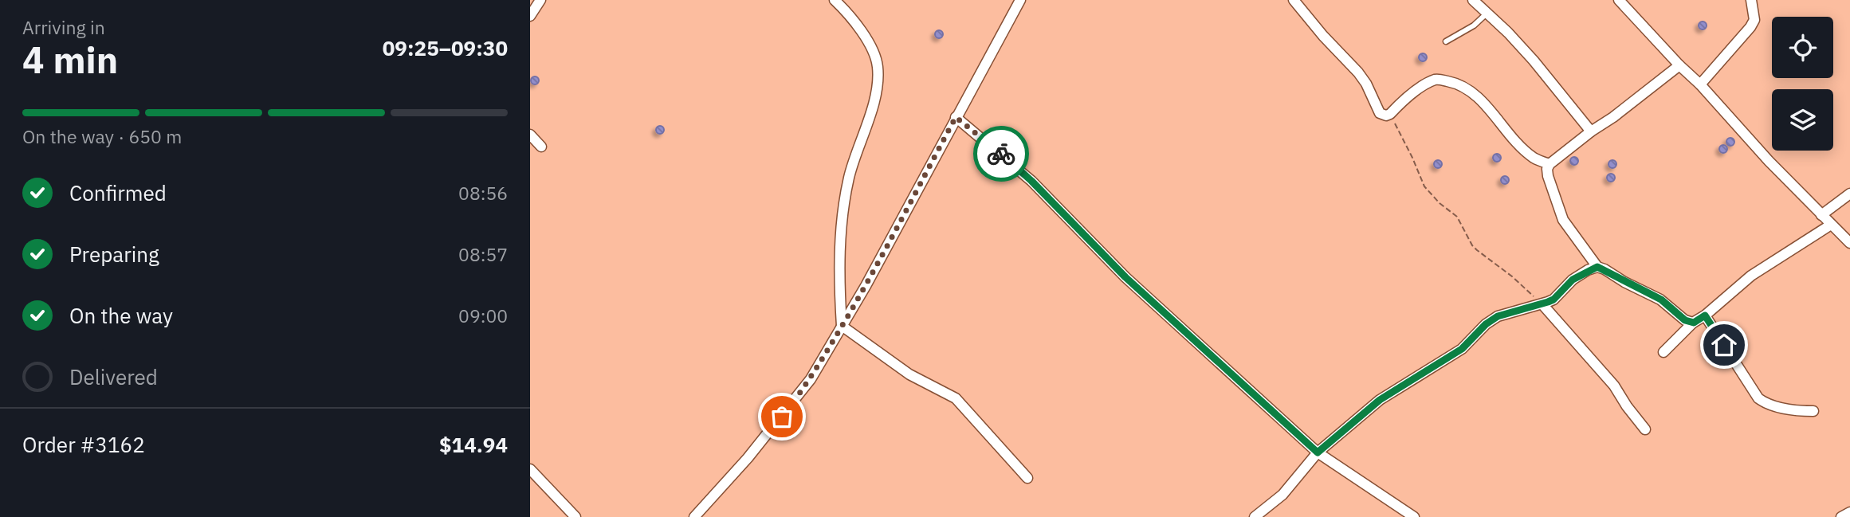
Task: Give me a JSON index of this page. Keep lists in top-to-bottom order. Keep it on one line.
{"page":{"heading":["4 min","Arriving in","09:25–09:30"],"panel":["Order #3162","$14.94"],"bar":"On the way · 650 m","list":[["Confirmed","08:56"],["Preparing","08:57"],["On the way","09:00"],"Delivered"]}}
